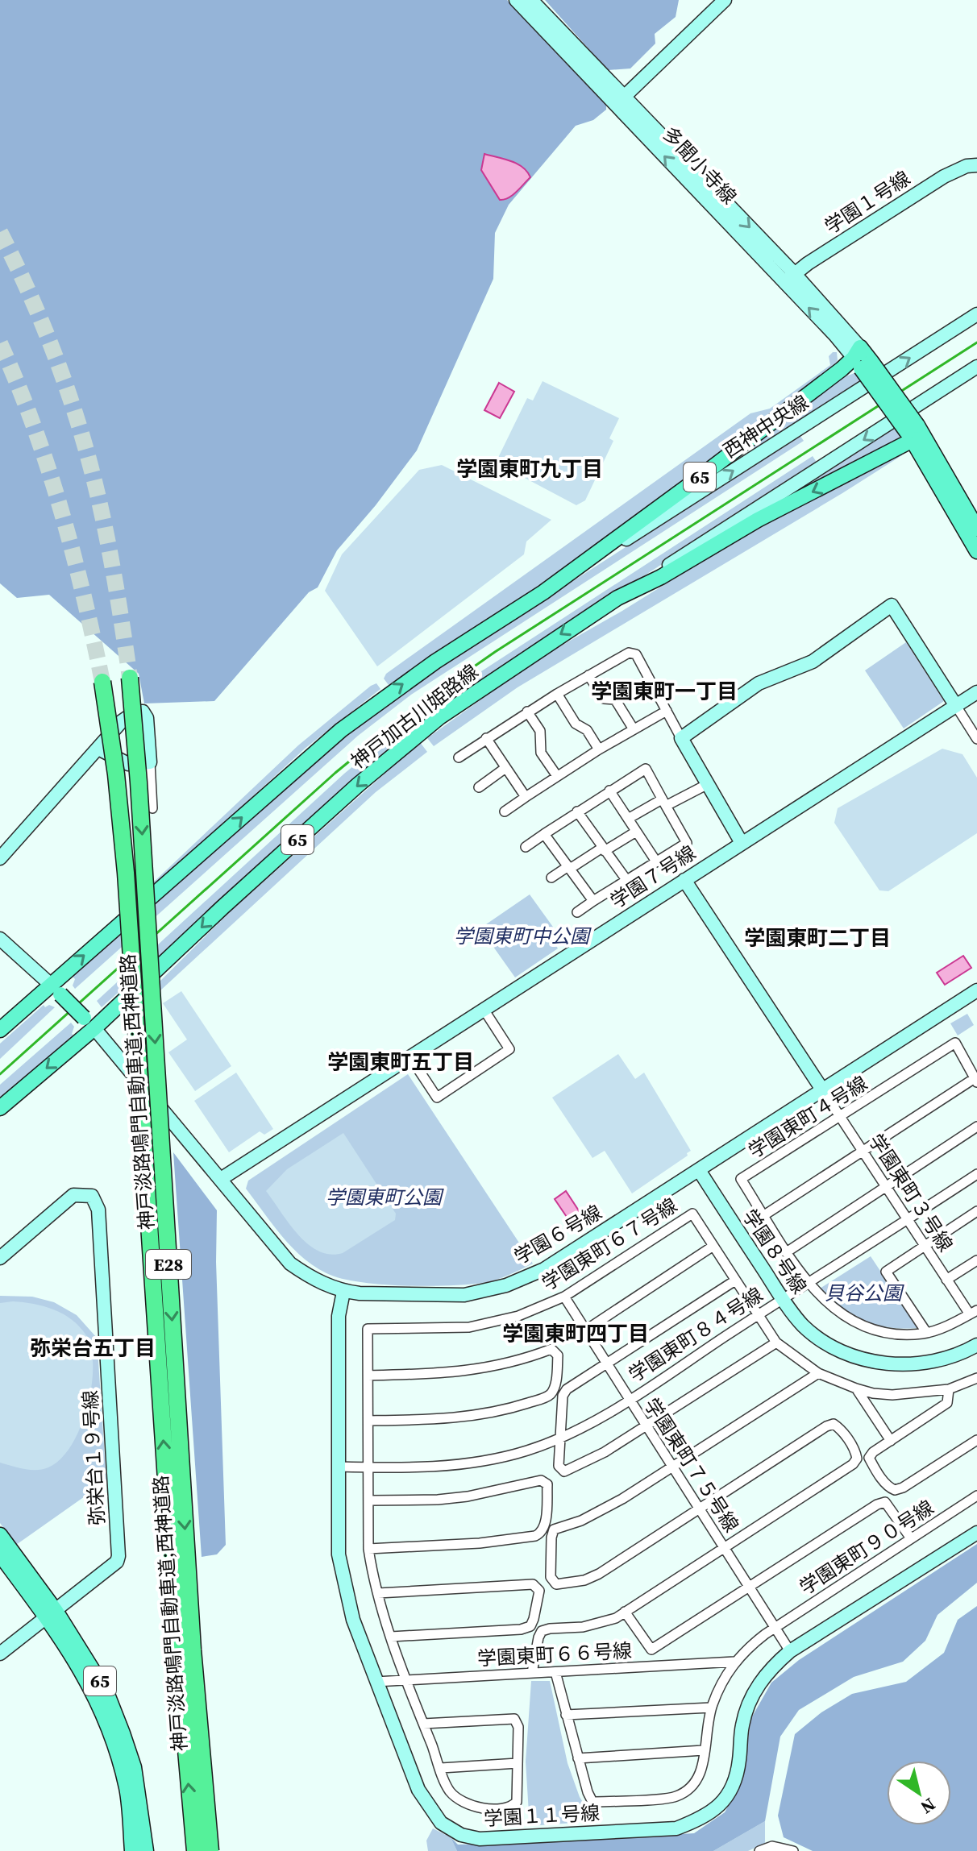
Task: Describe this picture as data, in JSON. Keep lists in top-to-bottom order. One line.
{"streets":{"highway":["神戸淡路鳴門自動車道;西神道路","E28"],"main road":["65","神戸加古川姫路線"],"street":["多聞小寺線","学園１号線","西神中央線","学園７号線","学園東町４号線","学園東町３号線","学園６号線","学園東町６７号線","学園８号線","学園東町８４号線","弥栄台１９号線","学園東町７５号線","学園東町９０号線","学園東町６６号線","学園１１号線"]},"crossings":[["多聞小寺線","学園１号線"],["多聞小寺線","神戸加古川姫路線"],["西神中央線","神戸加古川姫路線"],["65","弥栄台１９号線"],["神戸加古川姫路線","学園６号線"],["学園７号線","学園６号線"],["学園東町４号線","学園東町３号線"],["学園東町４号線","学園東町８４号線"],["学園東町３号線","学園６号線"],["学園東町３号線","学園東町８４号線"],["学園６号線","学園８号線"],["学園６号線","学園１１号線"],["学園東町６７号線","学園東町８４号線"],["学園東町６７号線","学園東町７５号線"],["学園東町６７号線","学園東町６６号線"],["学園８号線","学園東町８４号線"],["学園東町８４号線","学園東町７５号線"],["学園東町８４号線","学園１１号線"],["学園東町７５号線","学園東町９０号線"],["学園東町７５号線","学園１１号線"],["学園東町９０号線","学園東町６６号線"],["学園東町６６号線","学園１１号線"]],"districts":["学園東町九丁目","学園東町一丁目","学園東町二丁目","学園東町五丁目","学園東町四丁目","弥栄台五丁目"],"parks":["学園東町中公園","学園東町公園","貝谷公園"],"north":"bottom right"}
